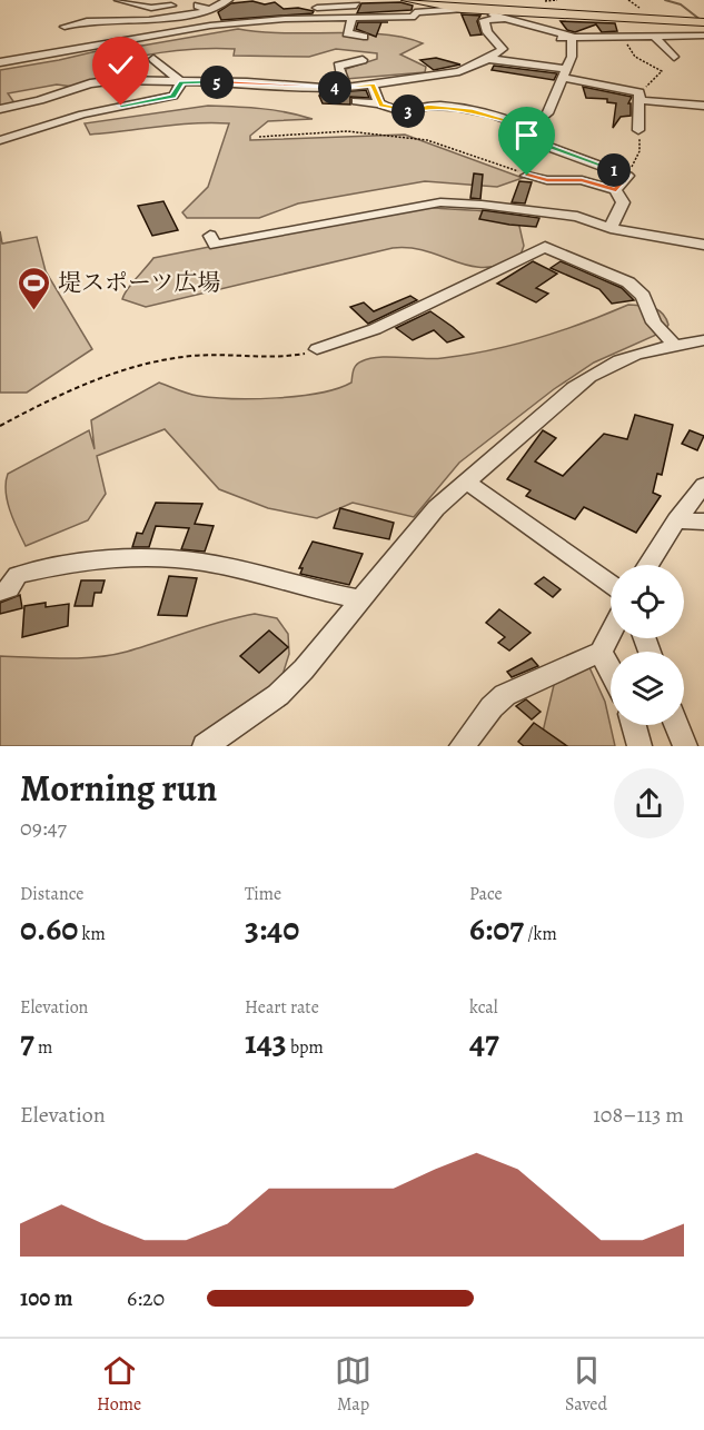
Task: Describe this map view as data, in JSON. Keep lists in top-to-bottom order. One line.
{"places":{"sports":["堤スポーツ広場"]},"page":{"pins":["5","4","3","1"],"heading":["Morning run","09:47"],"stats":[["Distance","0.60 km"],["Time","3:40"],["Pace","6:07 /km"],["Elevation","7 m"],["Heart rate","143 bpm"],["kcal","47"]],"chart":["Elevation","108–113 m"],"list":[{"name":"100 m","note":"6:20"}],"tabs":["Home","Map","Saved"]}}
